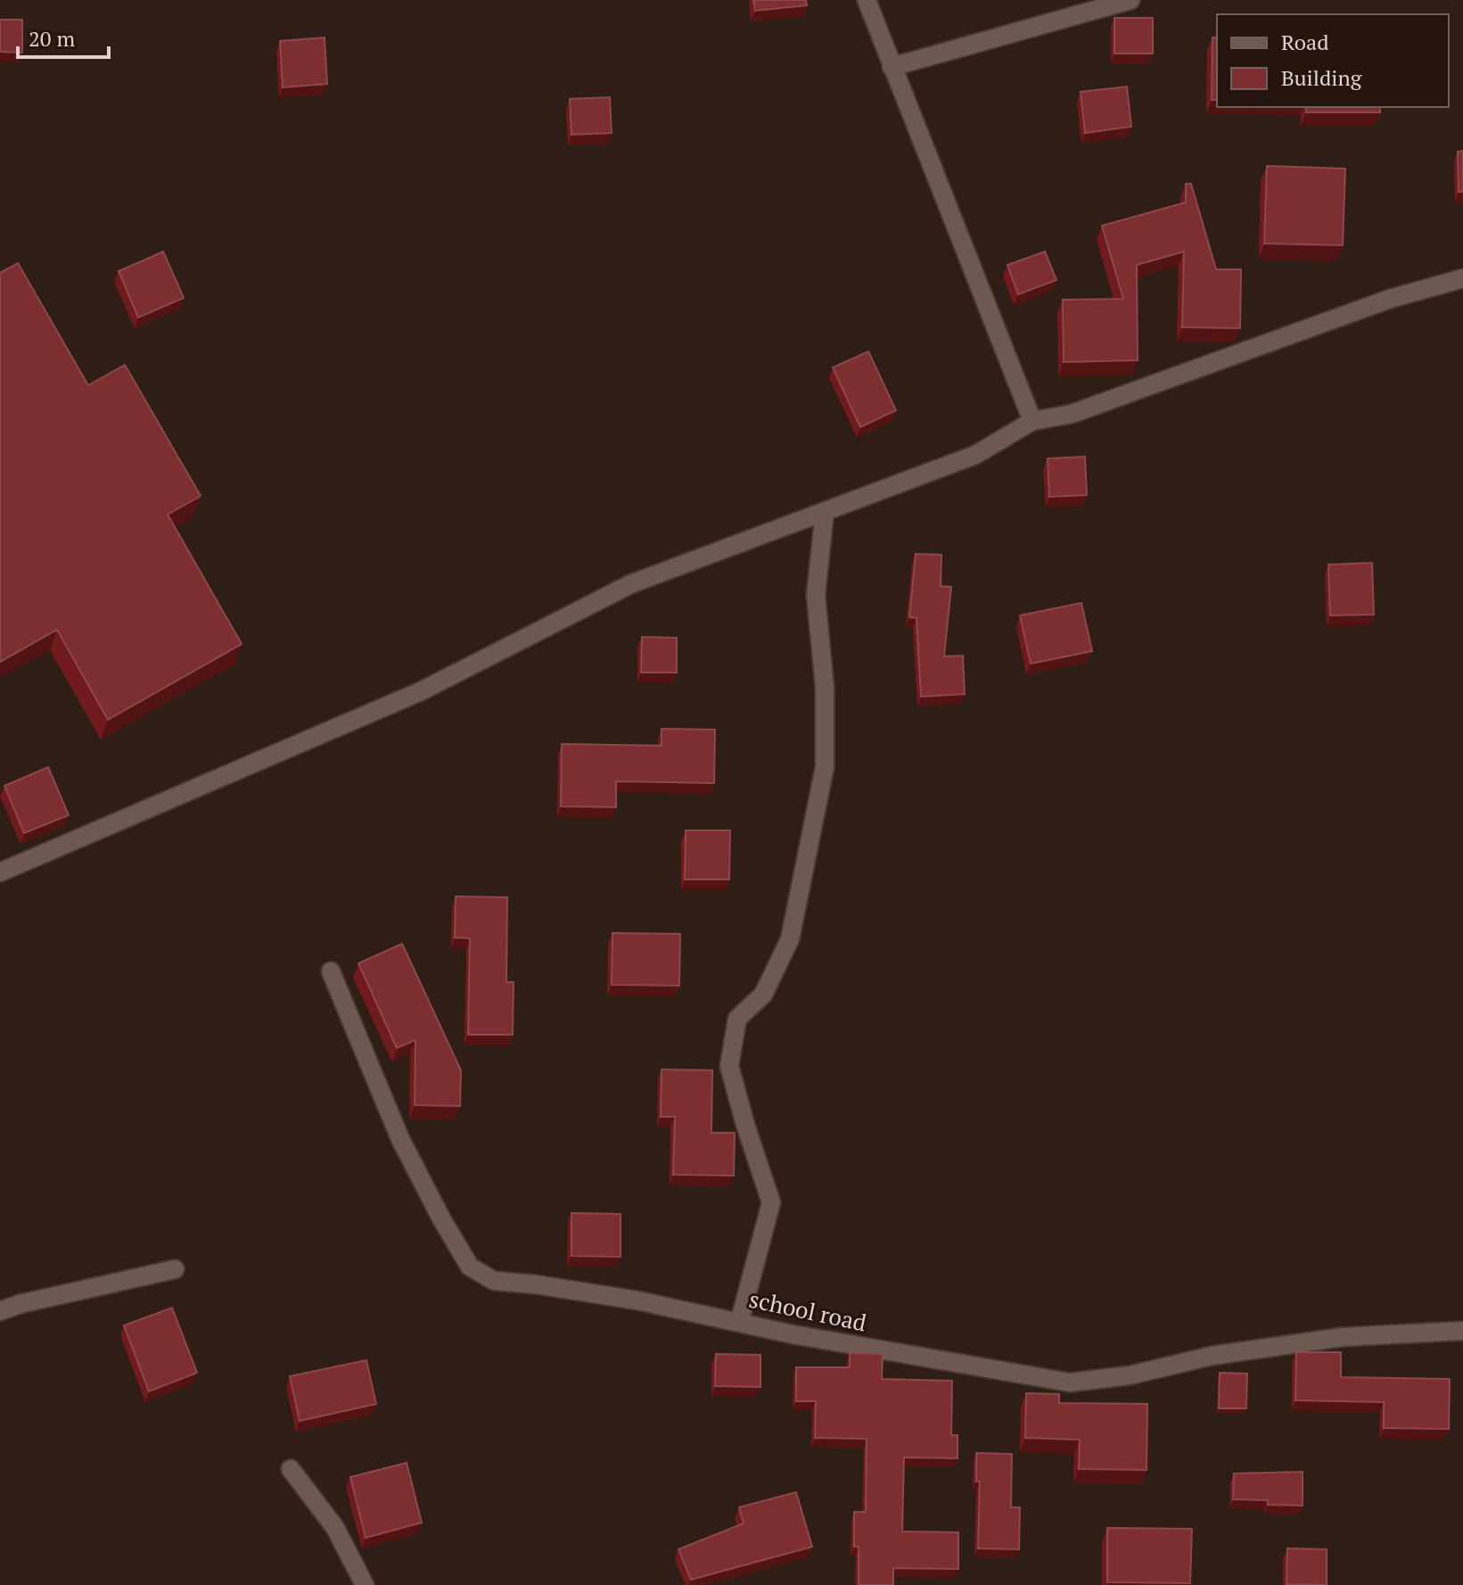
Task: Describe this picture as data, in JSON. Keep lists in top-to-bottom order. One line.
{"streets":{"street":["school road"]},"legend":["Road","Building"],"scale_bar":"20 m"}
